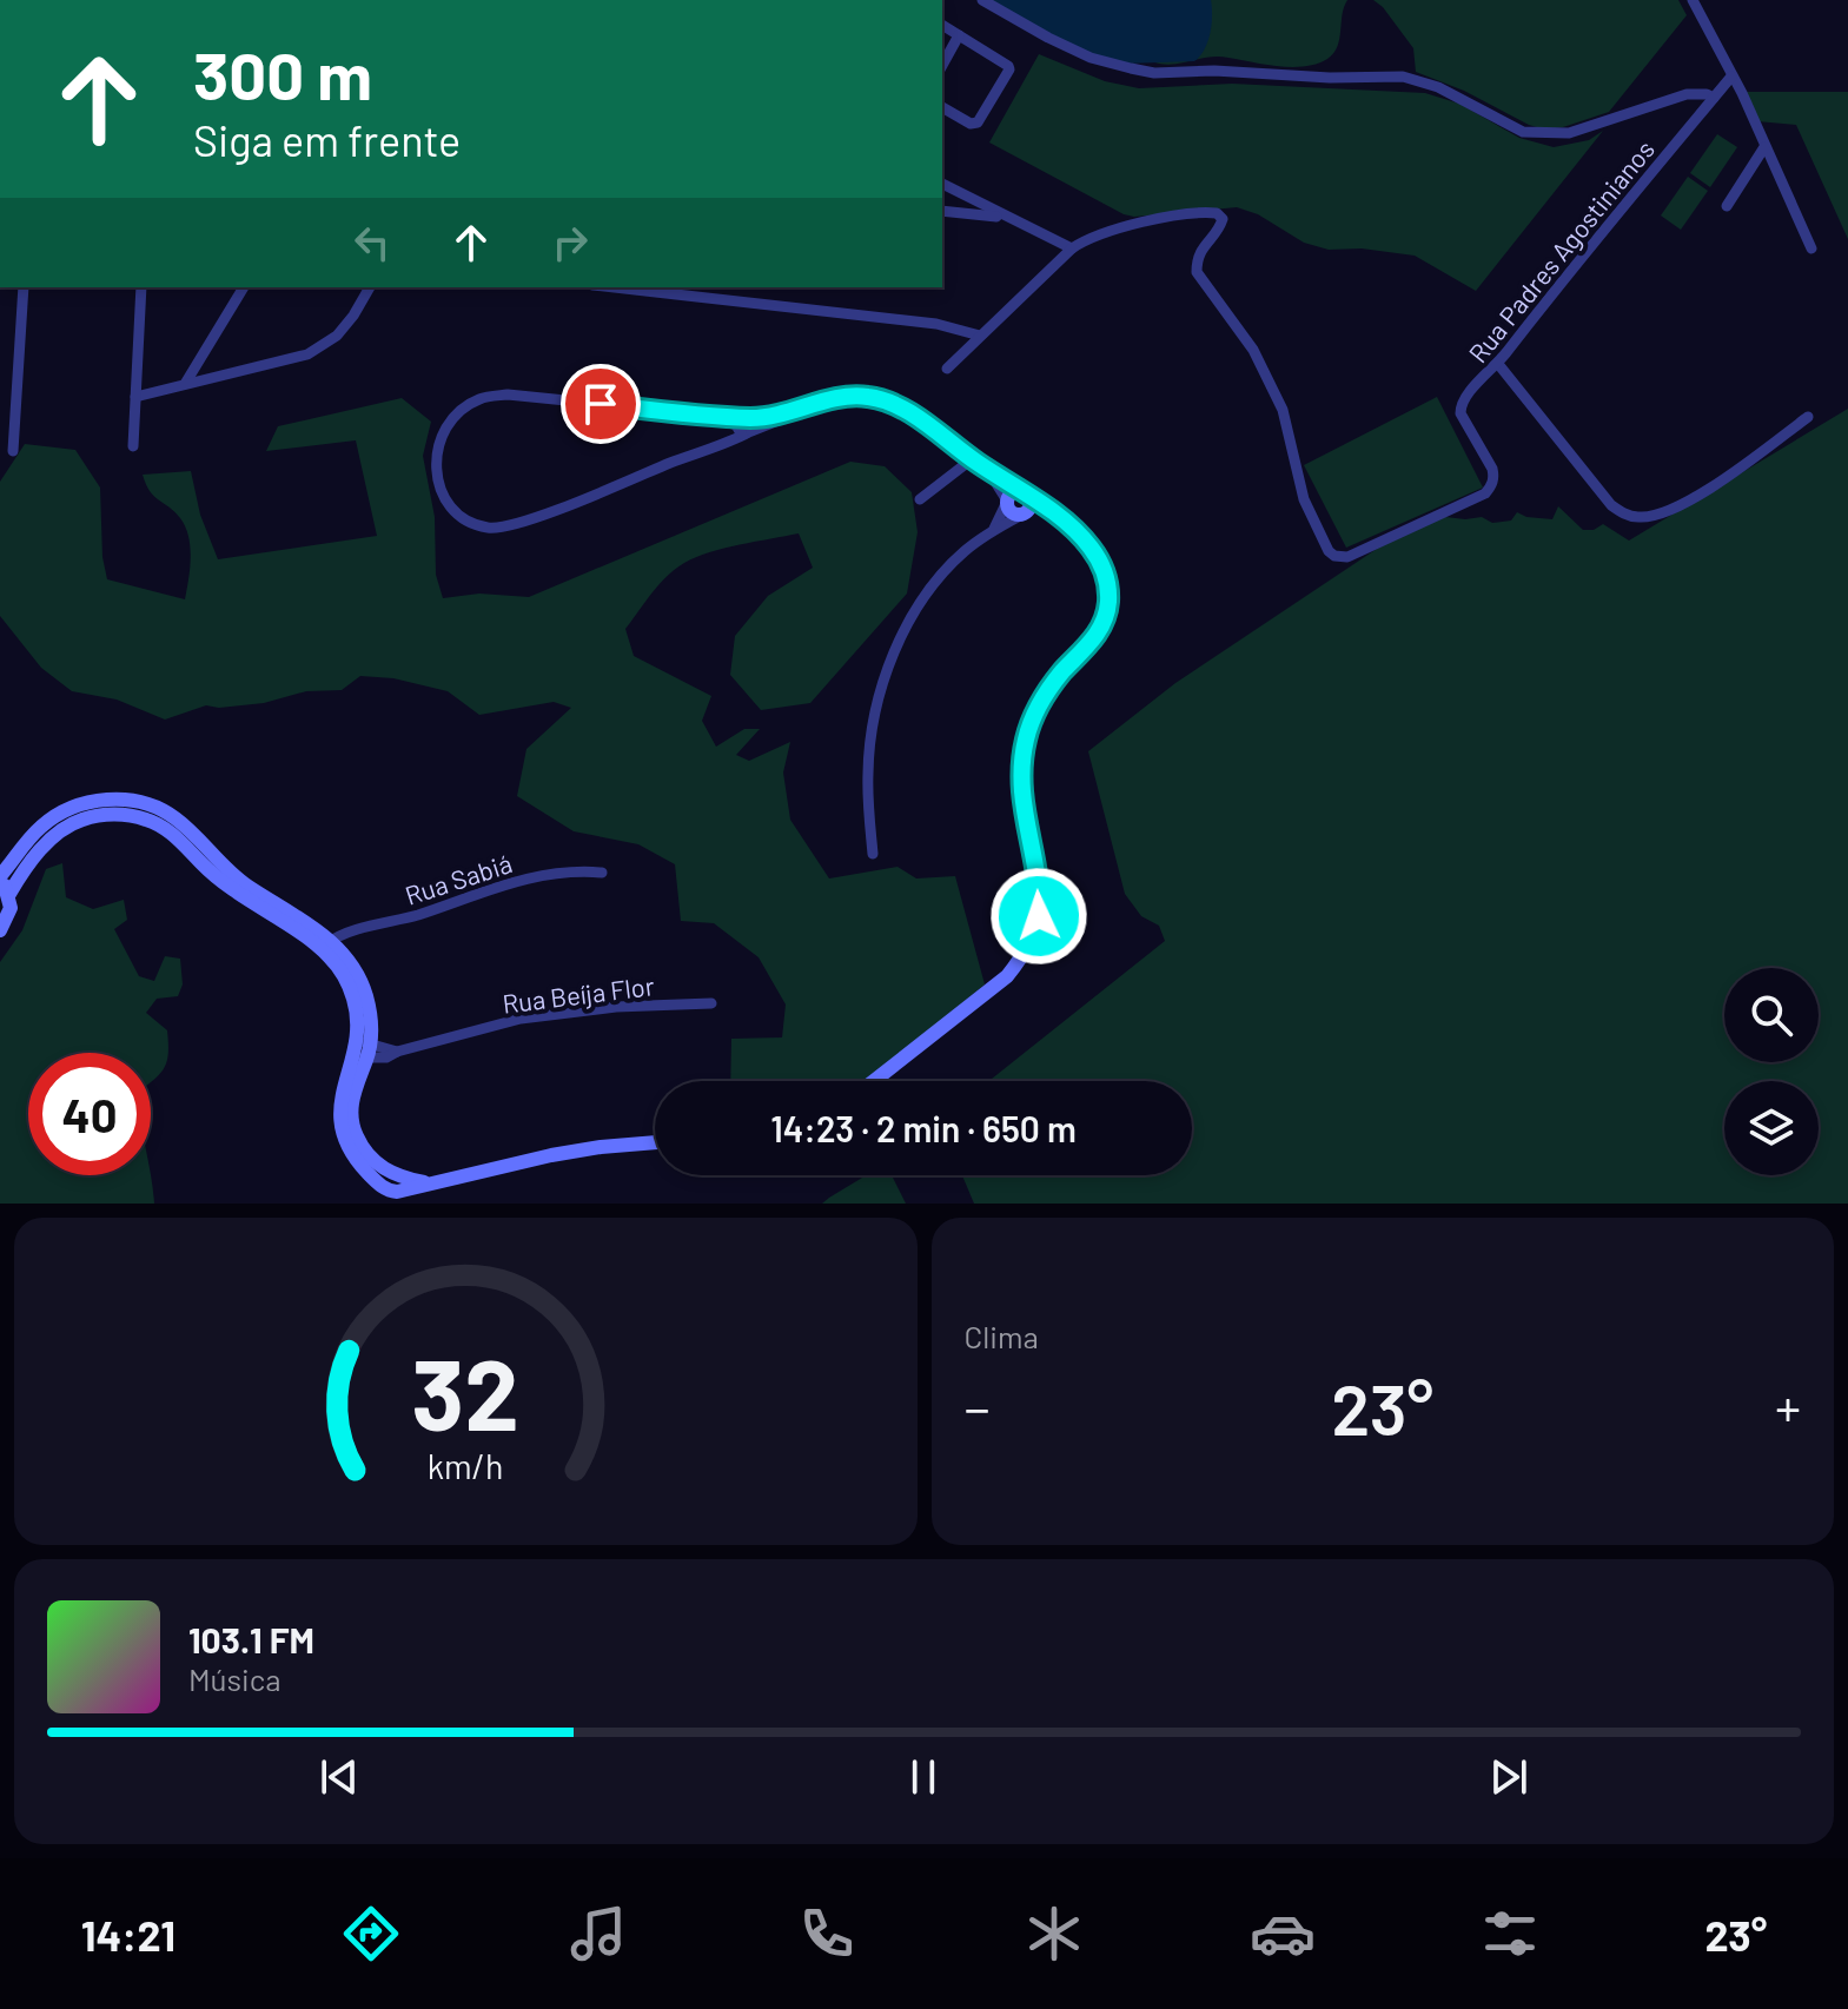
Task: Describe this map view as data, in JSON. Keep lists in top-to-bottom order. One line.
{"streets":{"street":["Rua Padres Agostinianos","Rua Sabiá","Rua Beíja Flor"]},"page":{"turn":["300 m","Siga em frente"],"limit":"40","trip":"14:23 · 2 min · 650 m","tile":"Clima","heat":["−","23°","+"],"song":["103.1 FM","Música"],"tabs":["14:21","23°"],"gauge":["32","km/h"]}}
